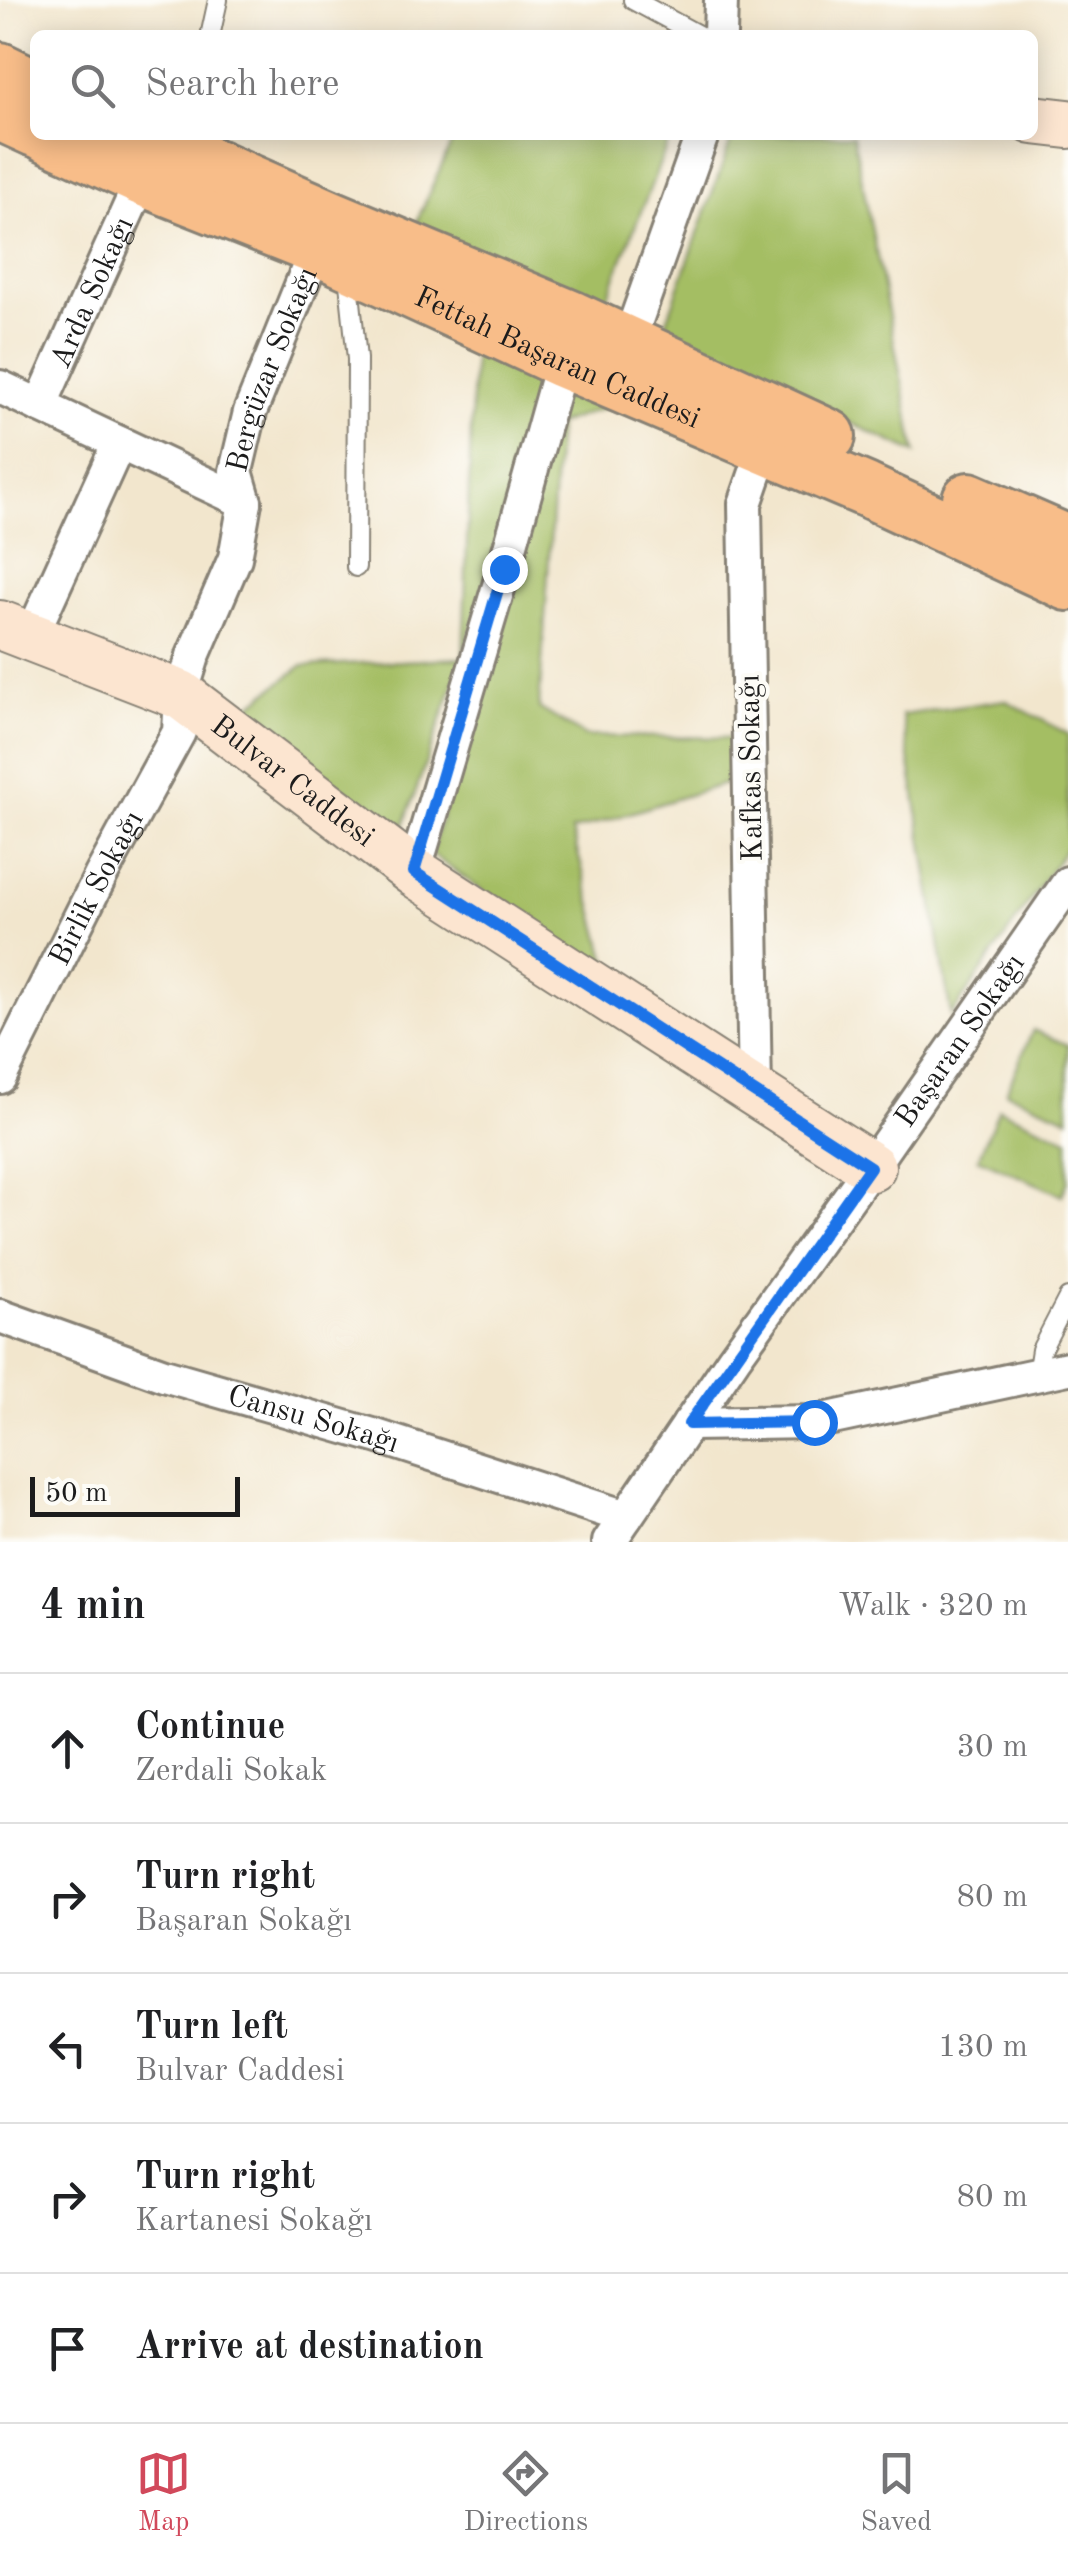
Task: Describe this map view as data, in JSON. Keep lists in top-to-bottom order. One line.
{"streets":{"main road":["Fettah Başaran Caddesi"],"street":["Arda Sokağı","Bergüzar Sokağı","Kafkas Sokağı","Bulvar Caddesi","Birlik Sokağı","Başaran Sokağı","Cansu Sokağı"]},"crossings":[["Arda Sokağı","Fettah Başaran Caddesi"],["Fettah Başaran Caddesi","Bergüzar Sokağı"],["Fettah Başaran Caddesi","Kafkas Sokağı"],["Bergüzar Sokağı","Bulvar Caddesi"],["Bergüzar Sokağı","Birlik Sokağı"],["Kafkas Sokağı","Bulvar Caddesi"],["Bulvar Caddesi","Birlik Sokağı"],["Bulvar Caddesi","Başaran Sokağı"],["Başaran Sokağı","Cansu Sokağı"]],"scale_bar":"50 m","page":{"search":"Search here","scale":"50 m","heading":["4 min","Walk · 320 m"],"list":[["Continue","Zerdali Sokak","30 m"],["Turn right","Başaran Sokağı","80 m"],["Turn left","Bulvar Caddesi","130 m"],["Turn right","Kartanesi Sokağı","80 m"],"Arrive at destination"],"nav":["Map","Directions","Saved"]}}
